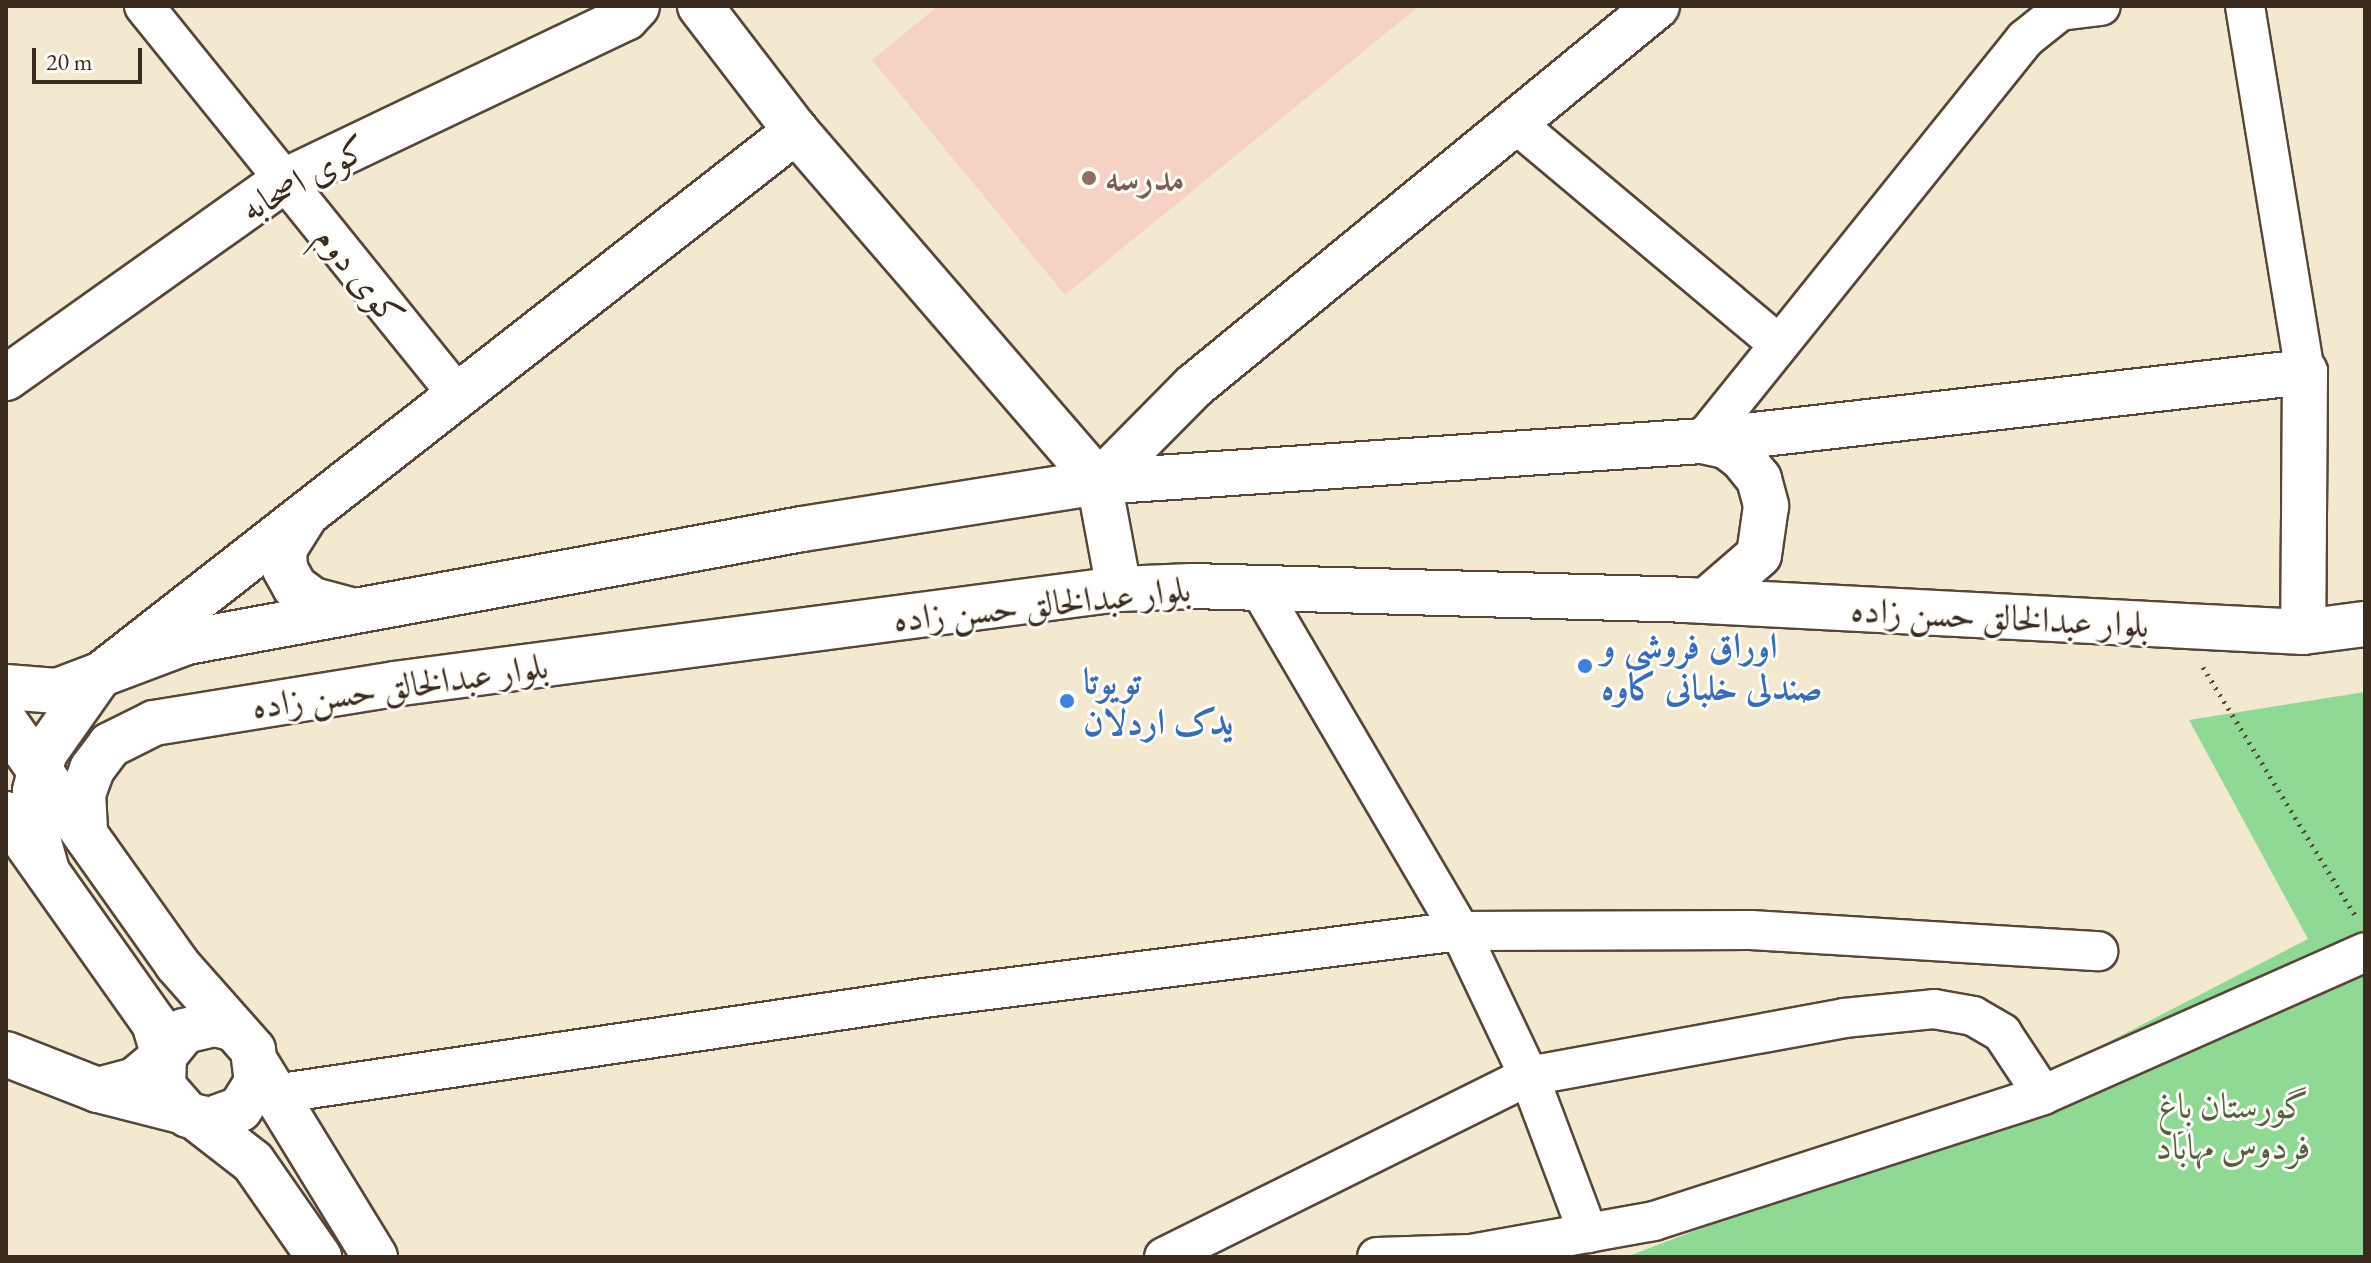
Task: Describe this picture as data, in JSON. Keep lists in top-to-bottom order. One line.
{"streets":{"street":["کوی اصحابه","کوی دوم","بلوار عبدالخالق حسن زاده"]},"crossings":[["کوی اصحابه","کوی دوم"]],"parks":["گورستان باغ فردوس مهاباد"],"places":["مدرسه","اوراق فروشی و صندلی خلبانی کاوه","تویوتا یدک اردلان"],"scale_bar":"20 m"}
